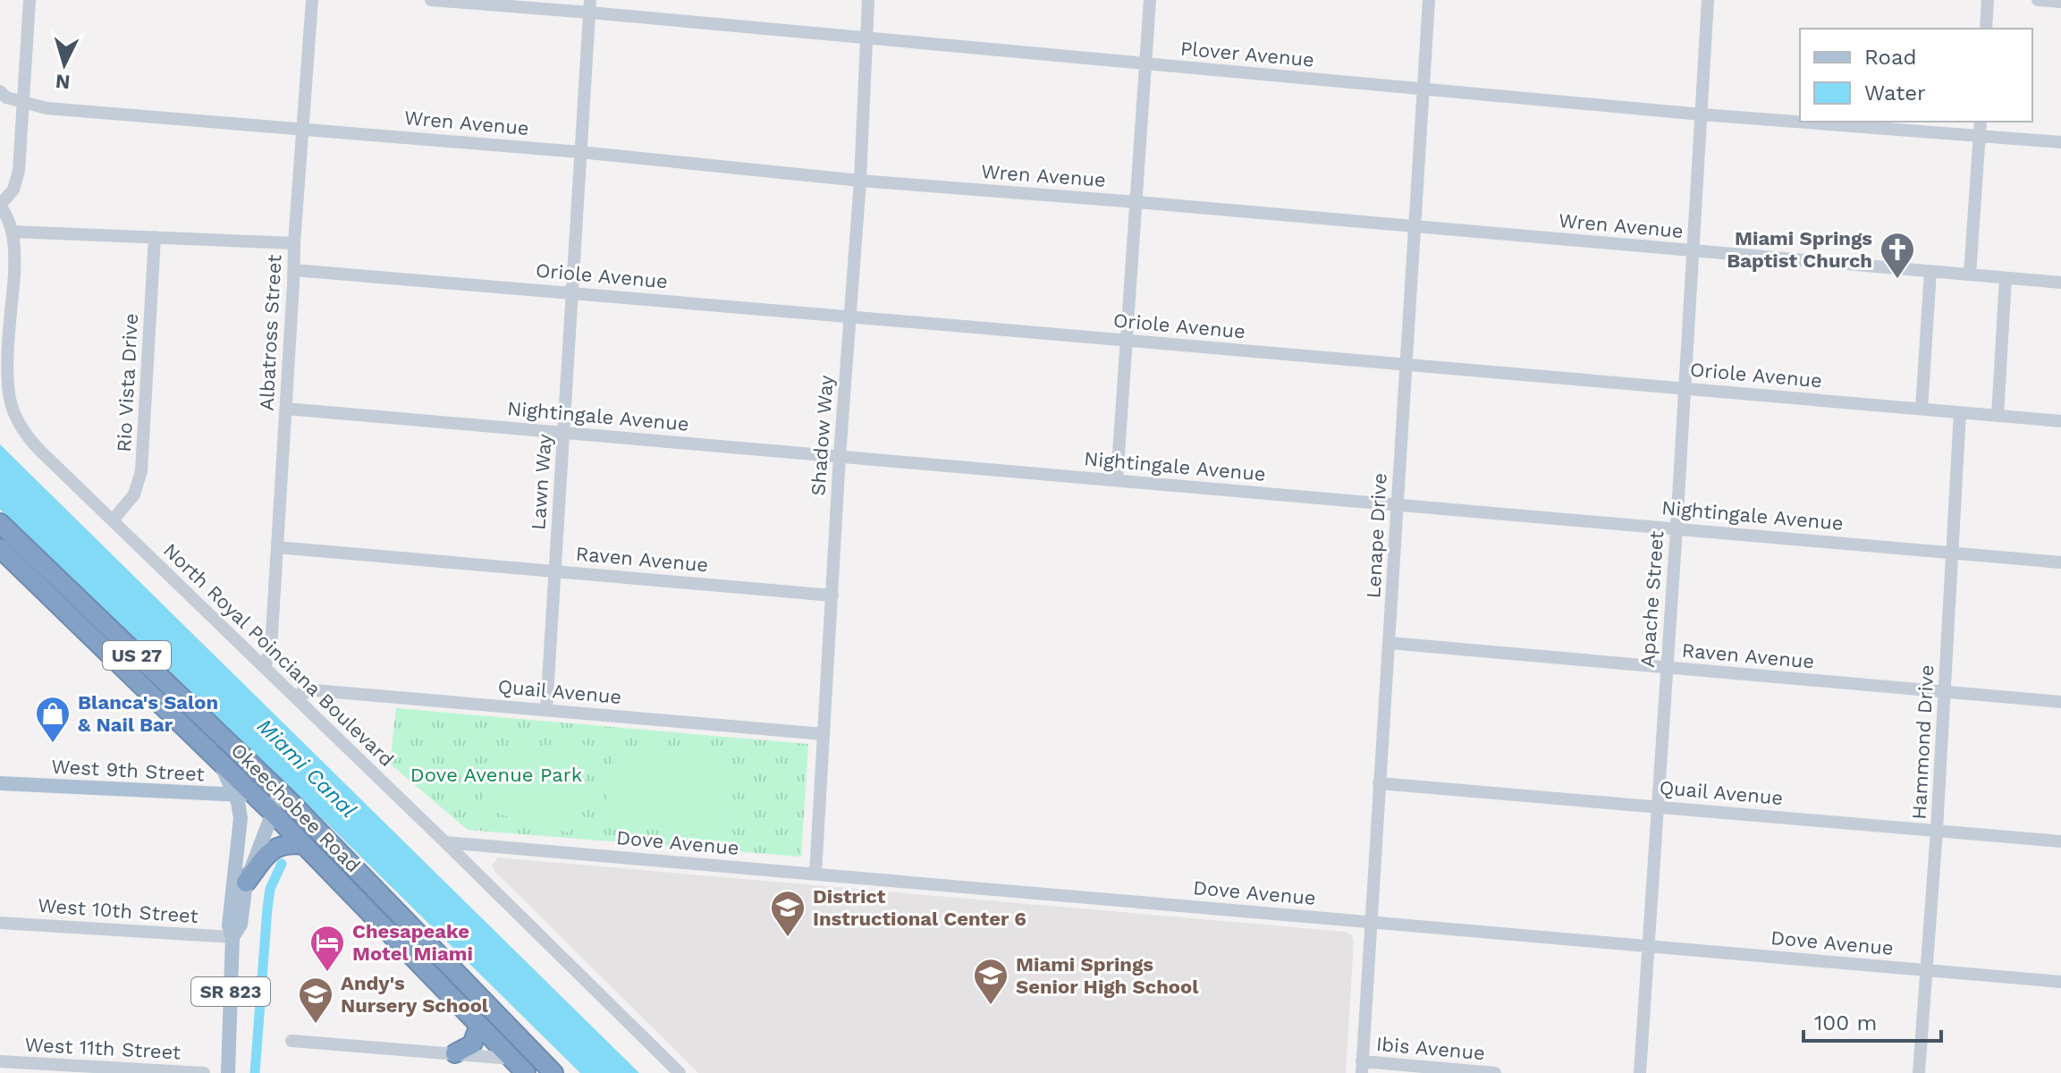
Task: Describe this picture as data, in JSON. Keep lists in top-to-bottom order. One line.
{"streets":{"highway":["US 27","Okeechobee Road"],"main road":["West 9th Street","SR 823"],"street":["Plover Avenue","Wren Avenue","Oriole Avenue","Albatross Street","Rio Vista Drive","Nightingale Avenue","Shadow Way","Lawn Way","Lenape Drive","Raven Avenue","Apache Street","North Royal Poinciana Boulevard","Quail Avenue","Hammond Drive","Dove Avenue","West 10th Street","West 11th Street","Ibis Avenue"]},"crossings":[["Plover Avenue","Shadow Way"],["Plover Avenue","Lawn Way"],["Plover Avenue","Lenape Drive"],["Plover Avenue","Apache Street"],["Wren Avenue","Albatross Street"],["Wren Avenue","Shadow Way"],["Wren Avenue","Lawn Way"],["Wren Avenue","Lenape Drive"],["Wren Avenue","Apache Street"],["Oriole Avenue","Albatross Street"],["Oriole Avenue","Shadow Way"],["Oriole Avenue","Lawn Way"],["Oriole Avenue","Lenape Drive"],["Oriole Avenue","Apache Street"],["Oriole Avenue","Hammond Drive"],["Albatross Street","Nightingale Avenue"],["Albatross Street","Raven Avenue"],["Albatross Street","North Royal Poinciana Boulevard"],["Rio Vista Drive","North Royal Poinciana Boulevard"],["Nightingale Avenue","Shadow Way"],["Nightingale Avenue","Lawn Way"],["Nightingale Avenue","Lenape Drive"],["Nightingale Avenue","Apache Street"],["Nightingale Avenue","Hammond Drive"],["Shadow Way","Raven Avenue"],["Shadow Way","Quail Avenue"],["Shadow Way","Dove Avenue"],["Lawn Way","Raven Avenue"],["Lawn Way","Quail Avenue"],["Lenape Drive","Raven Avenue"],["Lenape Drive","Quail Avenue"],["Lenape Drive","Dove Avenue"],["Lenape Drive","Ibis Avenue"],["Raven Avenue","Apache Street"],["Raven Avenue","Hammond Drive"],["Apache Street","Quail Avenue"],["Apache Street","Dove Avenue"],["North Royal Poinciana Boulevard","Quail Avenue"],["North Royal Poinciana Boulevard","Dove Avenue"],["Quail Avenue","Hammond Drive"],["Hammond Drive","Dove Avenue"],["West 9th Street","Okeechobee Road"],["West 9th Street","SR 823"],["Okeechobee Road","SR 823"],["West 10th Street","SR 823"]],"water":["Miami Canal"],"parks":["Dove Avenue Park"],"places":{"church":["Miami Springs Baptist Church"],"shop":["Blanca's Salon & Nail Bar"],"school or university":["District Instructional Center 6","Miami Springs Senior High School","Andy's Nursery School"],"hotel":["Chesapeake Motel Miami"]},"legend":["Road","Water"],"scale_bar":"100 m","north":"bottom"}
